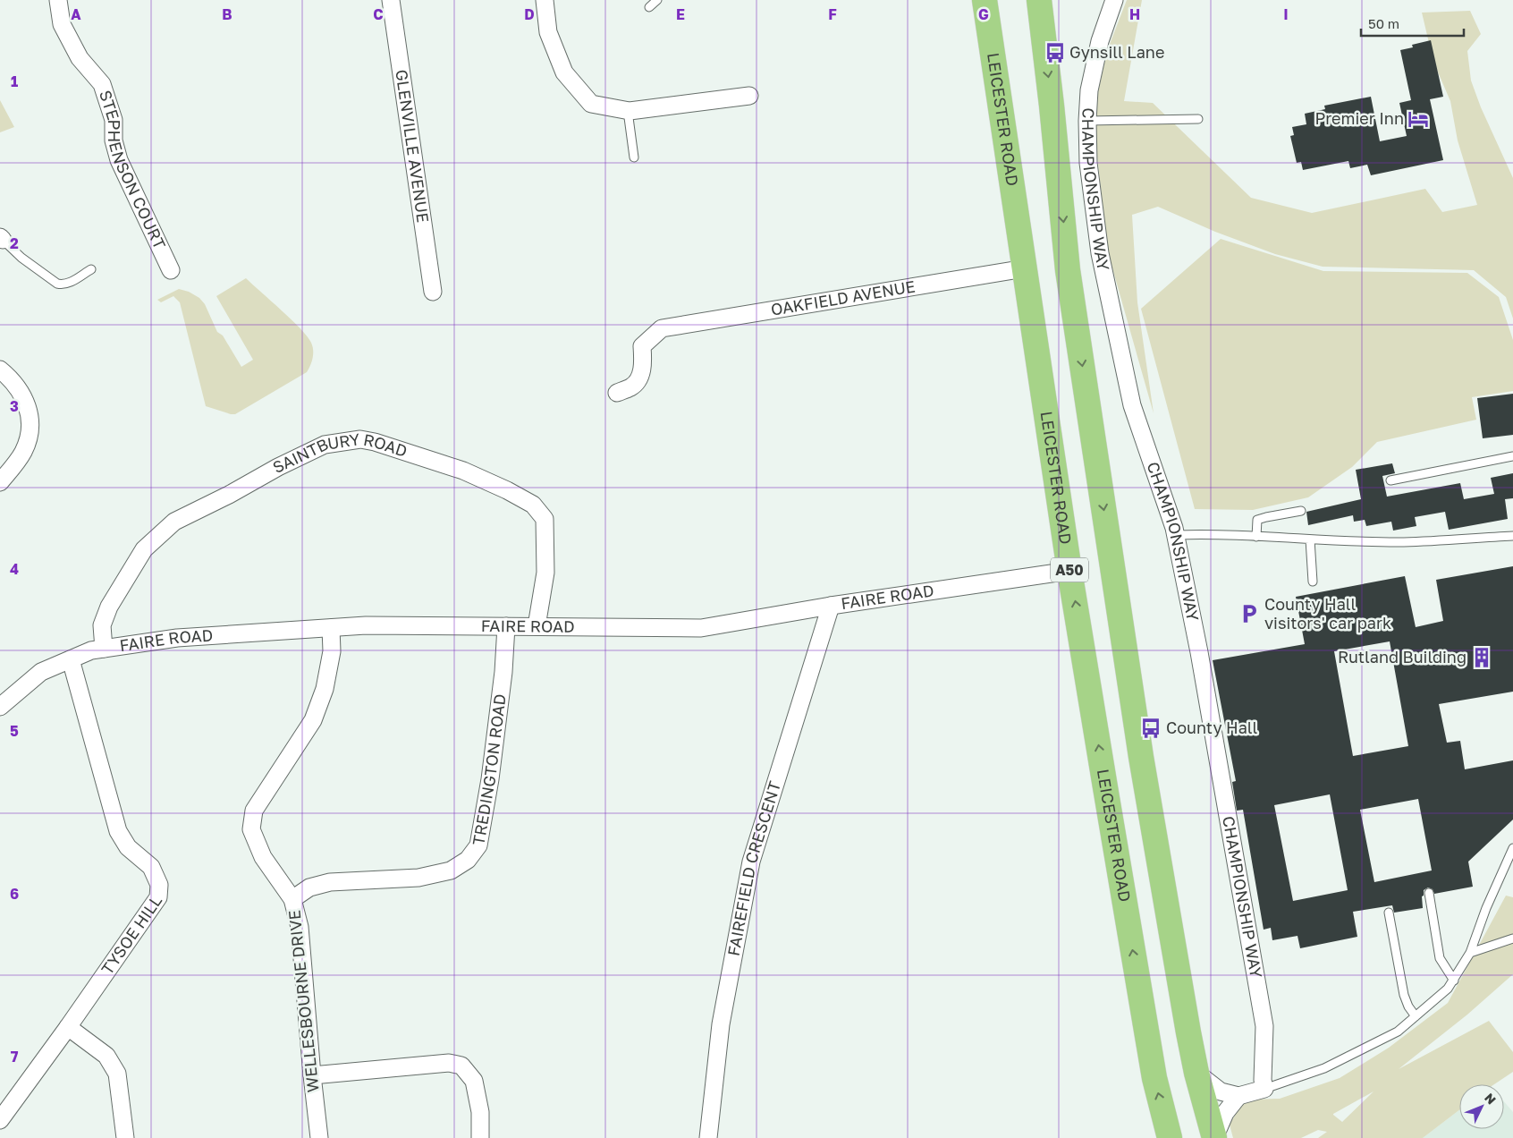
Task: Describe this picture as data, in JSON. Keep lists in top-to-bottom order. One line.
{"streets":{"highway":["LEICESTER ROAD","A50"],"street":["GLENVILLE AVENUE","STEPHENSON COURT","CHAMPIONSHIP WAY","OAKFIELD AVENUE","SAINTBURY ROAD","FAIRE ROAD","TREDINGTON ROAD","FAIREFIELD CRESCENT","TYSOE HILL","WELLESBOURNE DRIVE"]},"crossings":[["LEICESTER ROAD","OAKFIELD AVENUE"],["LEICESTER ROAD","FAIRE ROAD"],["SAINTBURY ROAD","FAIRE ROAD"],["FAIRE ROAD","TREDINGTON ROAD"],["FAIRE ROAD","FAIREFIELD CRESCENT"],["FAIRE ROAD","TYSOE HILL"],["FAIRE ROAD","WELLESBOURNE DRIVE"],["TREDINGTON ROAD","WELLESBOURNE DRIVE"]],"places":{"bus stop":["Gynsill Lane","County Hall"],"hotel":["Premier Inn"],"parking":["County Hall visitors' car park"],"building":["Rutland Building"]},"scale_bar":"50 m","north":"top right","grid":{"columns":["A","B","C","D","E","F","G","H","I"],"rows":["1","2","3","4","5","6","7"]}}
